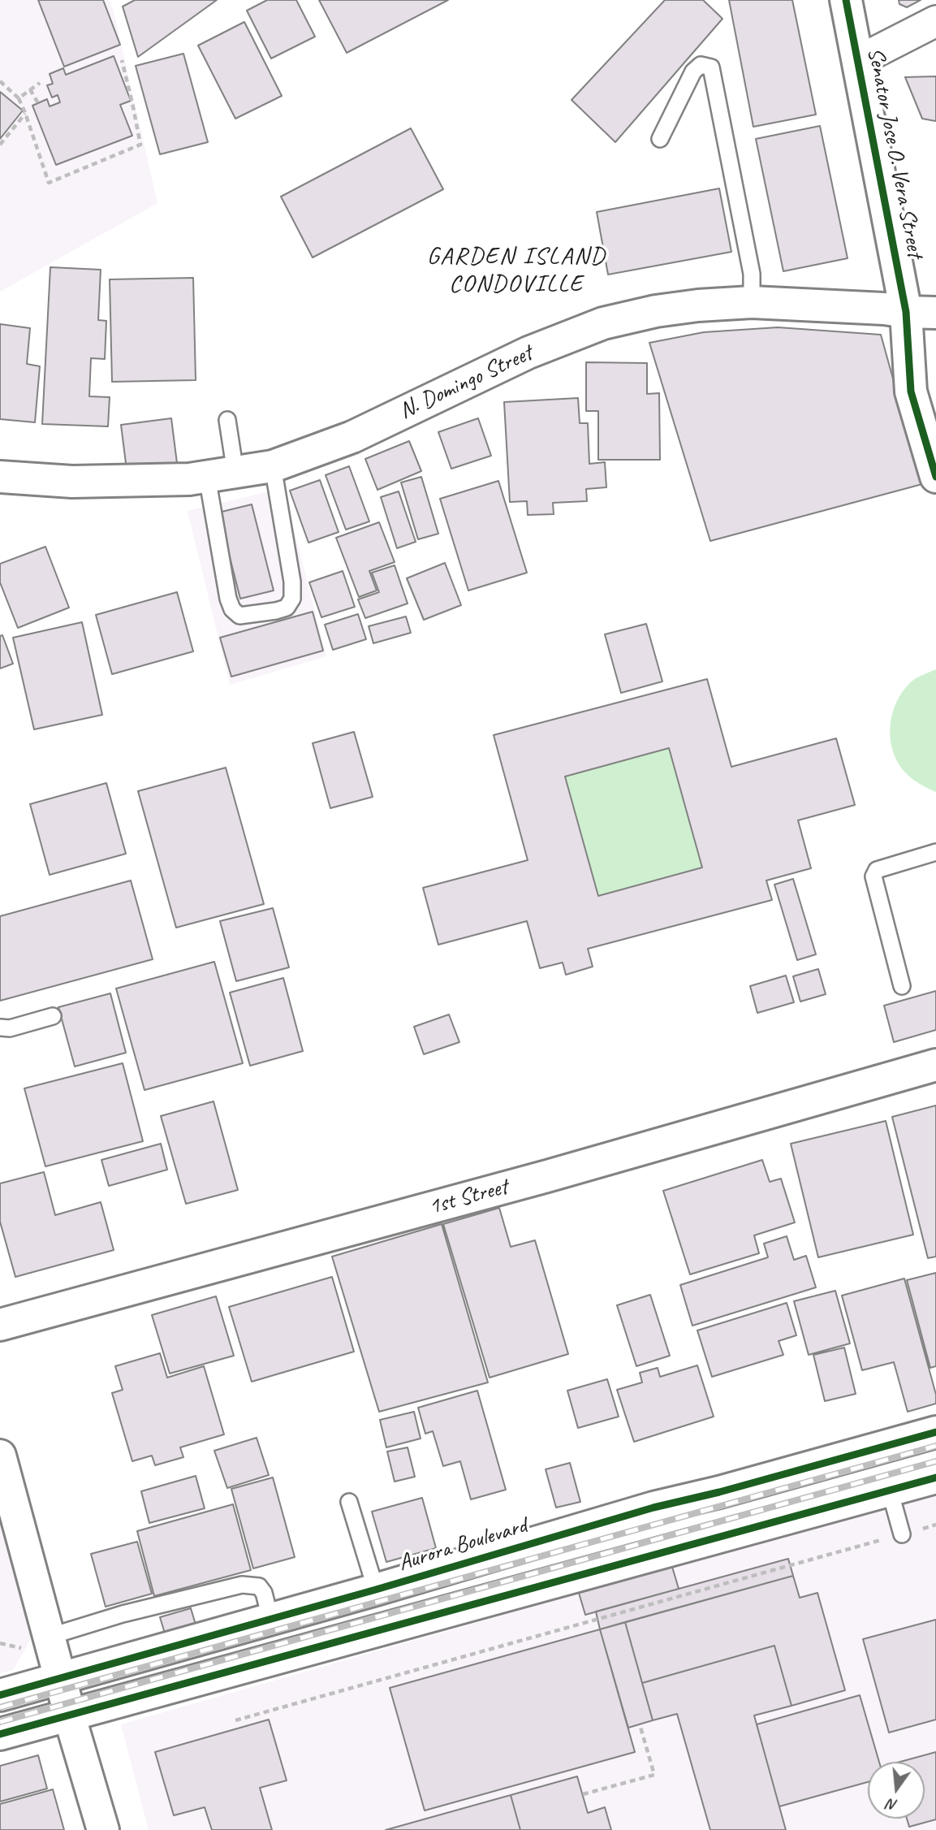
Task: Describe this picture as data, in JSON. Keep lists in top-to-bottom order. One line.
{"streets":{"main road":["Senator Jose O. Vera Street","N. Domingo Street","1st Street","Aurora Boulevard"]},"crossings":[["Senator Jose O. Vera Street","N. Domingo Street"]],"districts":["GARDEN ISLAND CONDOVILLE"],"north":"bottom"}
